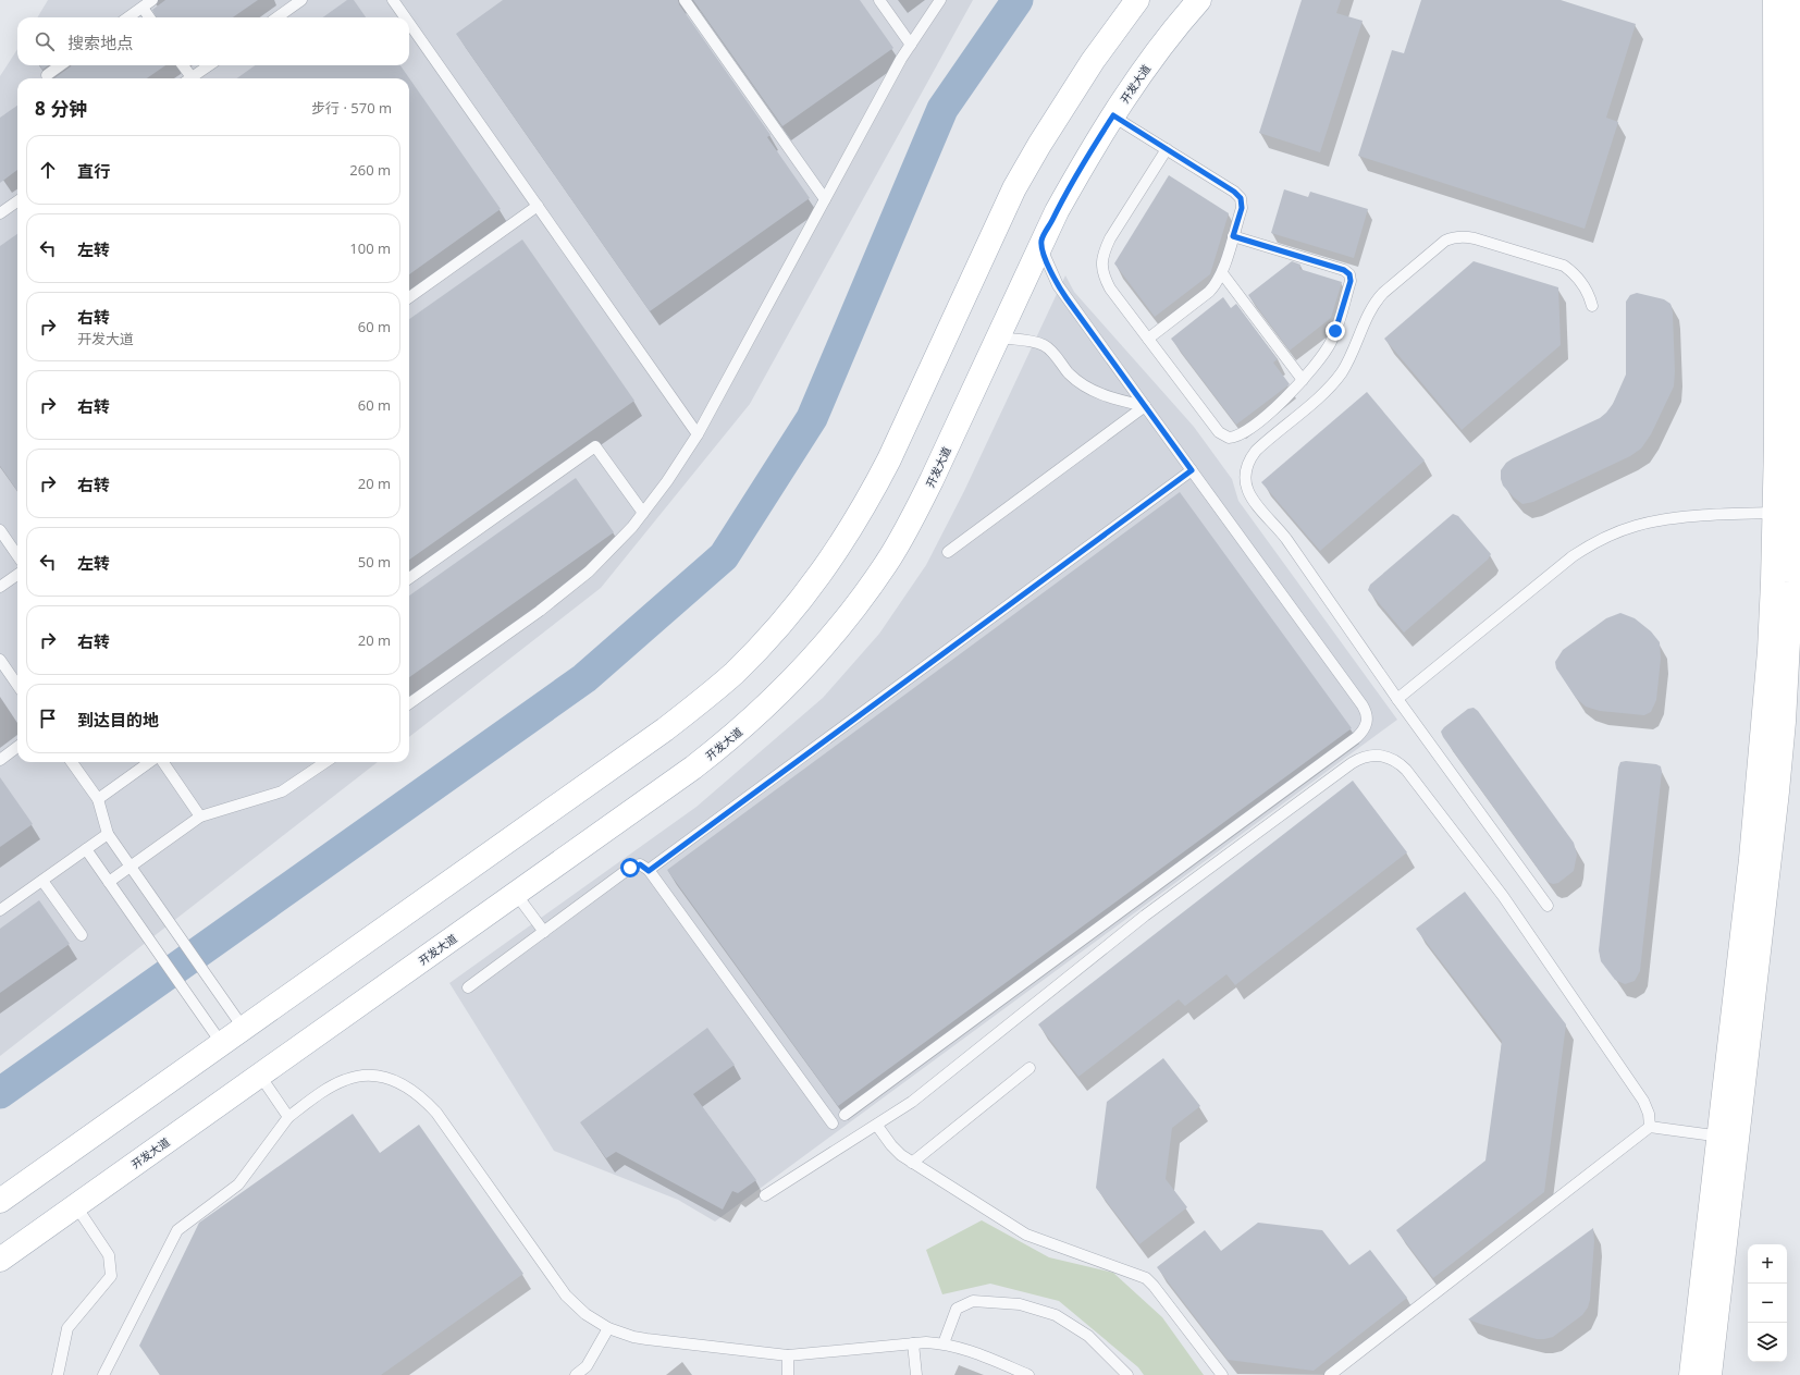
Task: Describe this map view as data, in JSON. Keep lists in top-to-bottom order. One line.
{"streets":{"main road":["开发大道"]},"page":{"search":"搜索地点","heading":["8 分钟","步行 · 570 m"],"list":[["直行","260 m"],["左转","100 m"],["右转","开发大道","60 m"],["右转","60 m"],["右转","20 m"],["左转","50 m"],["右转","20 m"],"到达目的地"],"map_buttons":["+","−"]}}
